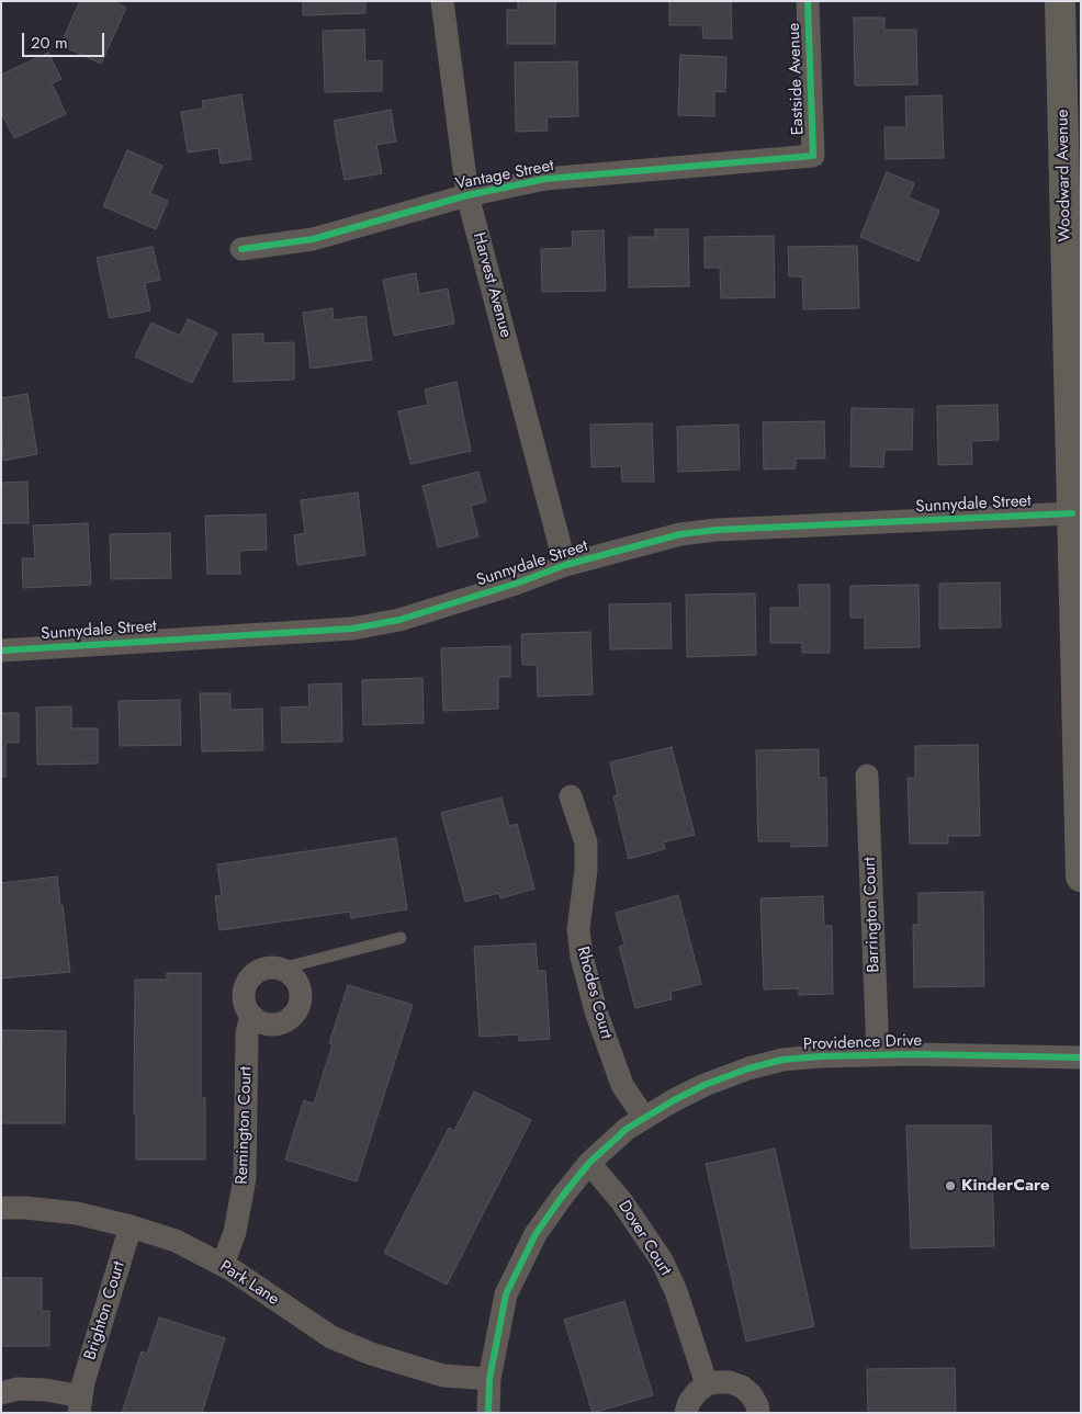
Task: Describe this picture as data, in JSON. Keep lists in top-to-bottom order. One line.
{"streets":{"main road":["Woodward Avenue"],"street":["Eastside Avenue","Vantage Street","Harvest Avenue","Sunnydale Street","Barrington Court","Rhodes Court","Providence Drive","Remington Court","Dover Court","Park Lane","Brighton Court"]},"crossings":[["Eastside Avenue","Vantage Street"],["Vantage Street","Harvest Avenue"],["Woodward Avenue","Sunnydale Street"],["Harvest Avenue","Sunnydale Street"],["Barrington Court","Providence Drive"],["Rhodes Court","Providence Drive"],["Providence Drive","Dover Court"],["Providence Drive","Park Lane"],["Remington Court","Park Lane"],["Park Lane","Brighton Court"]],"places":["KinderCare"],"scale_bar":"20 m"}
